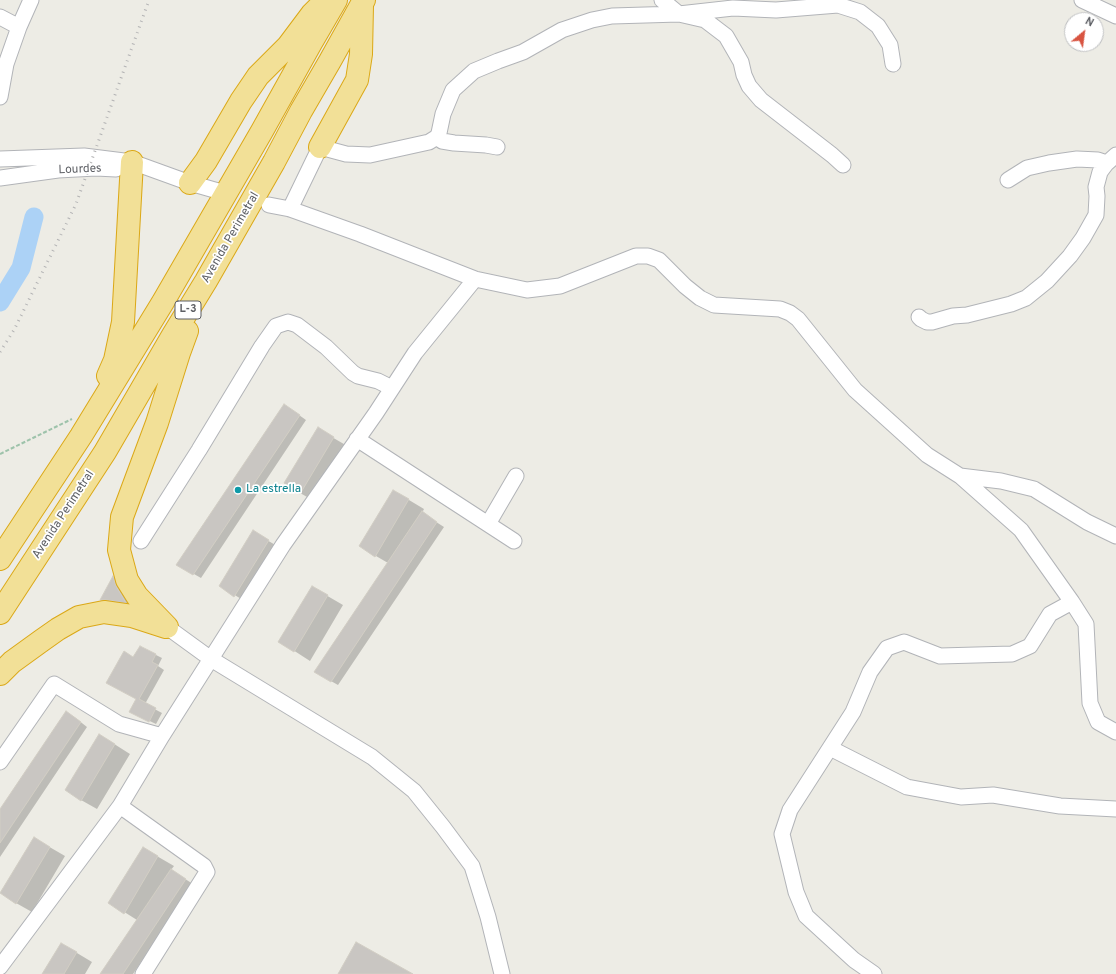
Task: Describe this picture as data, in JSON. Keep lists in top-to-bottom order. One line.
{"streets":{"highway":["Avenida Perimetral","L-3"],"street":["Lourdes"]},"places":["La estrella"],"north":"top right"}
